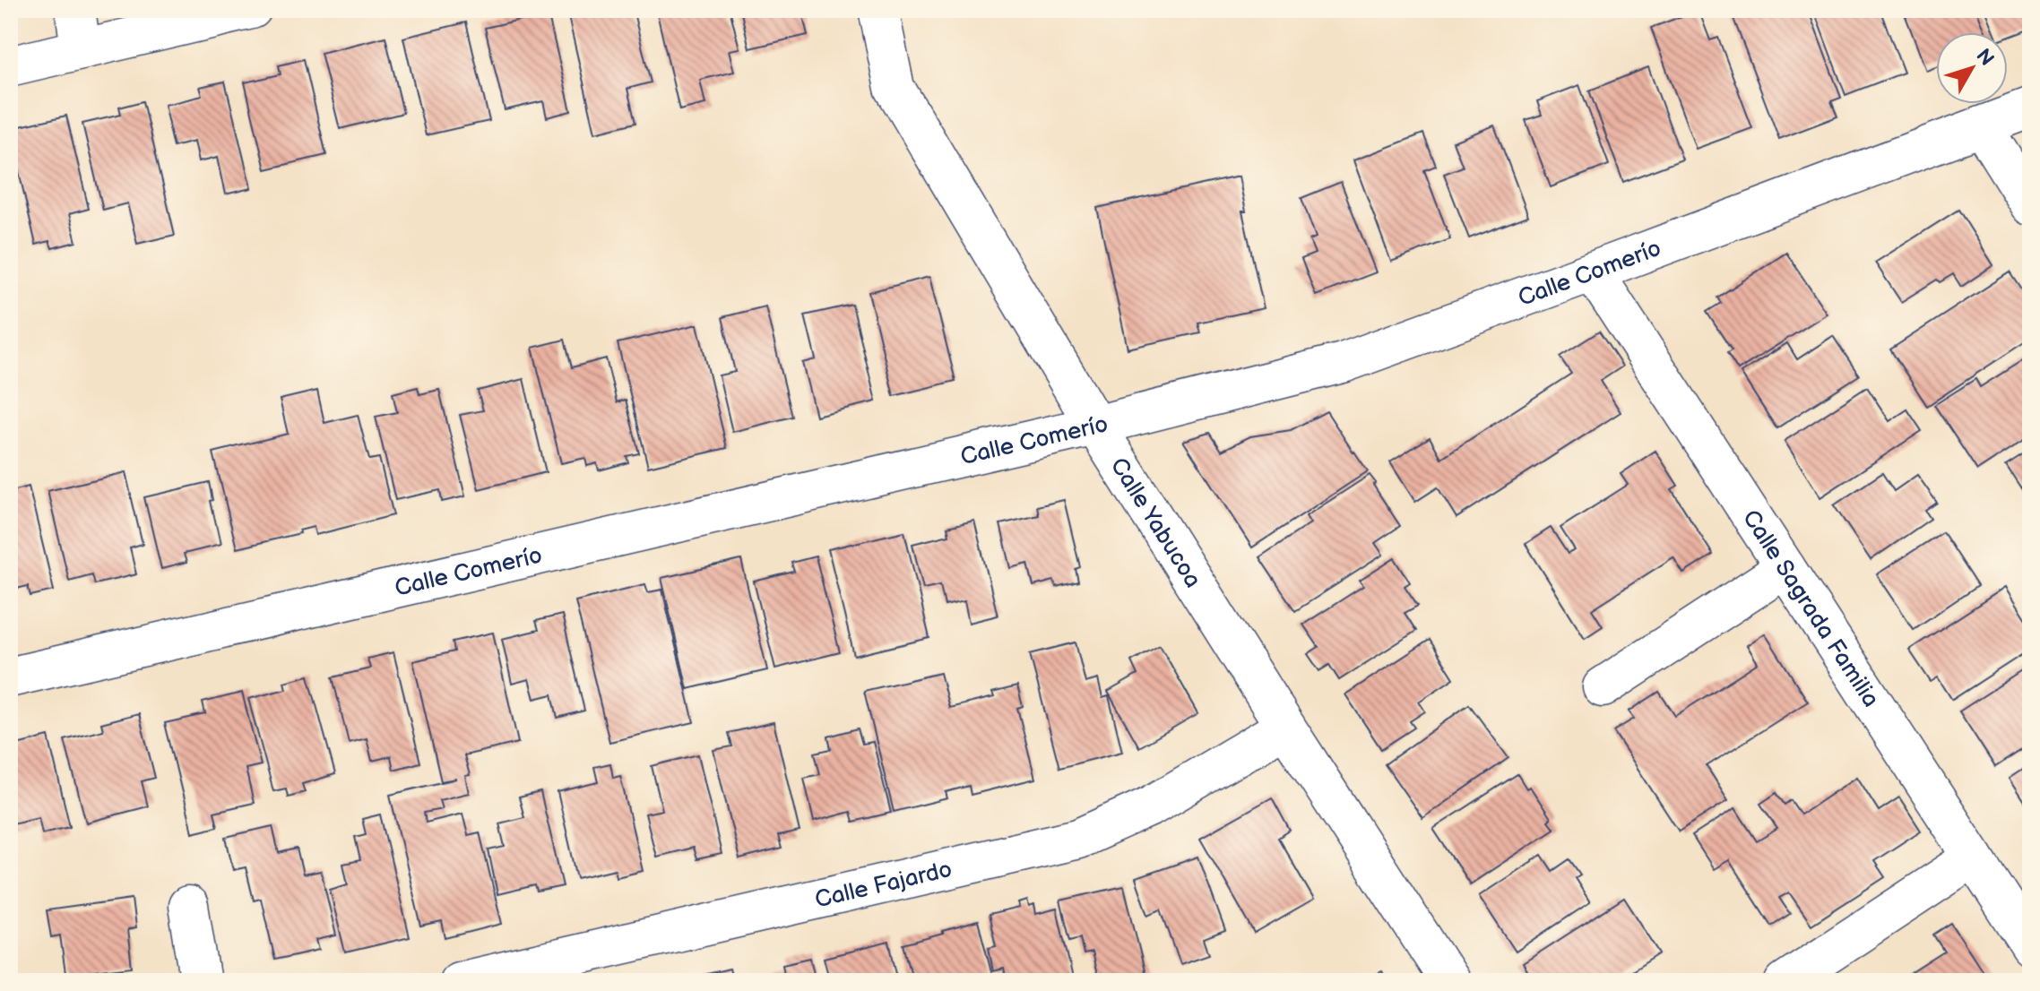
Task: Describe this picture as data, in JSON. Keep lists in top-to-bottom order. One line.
{"streets":{"street":["Calle Comerío","Calle Yabucoa","Calle Sagrada Familia","Calle Fajardo"]},"crossings":[["Calle Comerío","Calle Yabucoa"],["Calle Comerío","Calle Sagrada Familia"],["Calle Yabucoa","Calle Fajardo"]],"north":"top right"}
